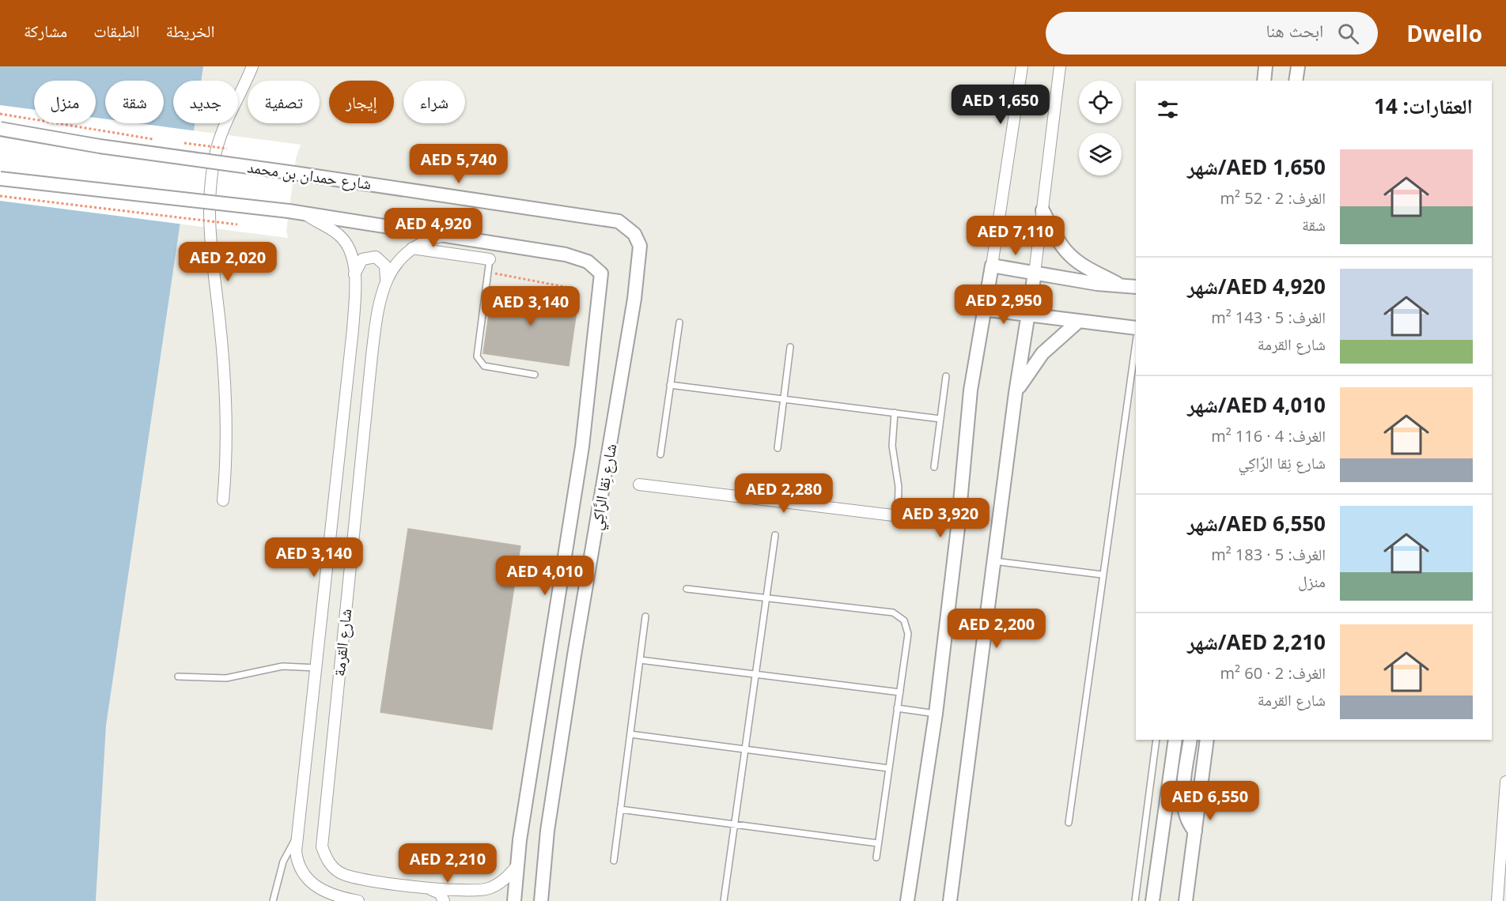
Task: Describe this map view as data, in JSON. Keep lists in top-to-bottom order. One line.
{"streets":{"street":["شارع حمدان بن محمد","شارع نِقا الرَّاكِي","شارع القرمة"]},"crossings":[["شارع حمدان بن محمد","شارع نِقا الرَّاكِي"],["شارع نِقا الرَّاكِي","شارع القرمة"]],"page":{"header":"Dwello","search":"ابحث هنا","nav":["الخريطة","الطبقات","مشاركة"],"chip":["شراء","إيجار","تصفية","جديد","شقة","منزل"],"heading":"العقارات: 14","price":["AED 1,650","AED 5,740","AED 4,920","AED 7,110","AED 2,020","AED 2,950","AED 3,140","AED 2,280","AED 3,920","AED 3,140","AED 4,010","AED 2,200","AED 6,550","AED 2,210"],"list":[{"name":"AED 1,650/شهر","note":"الغرف: 2 · 52 m² · شقة"},{"name":"AED 4,920/شهر","note":"الغرف: 5 · 143 m² · شارع القرمة"},{"name":"AED 4,010/شهر","note":"الغرف: 4 · 116 m² · شارع نِقا الرَّاكِي"},{"name":"AED 6,550/شهر","note":"الغرف: 5 · 183 m² · منزل"},{"name":"AED 2,210/شهر","note":"الغرف: 2 · 60 m² · شارع القرمة"}]}}
